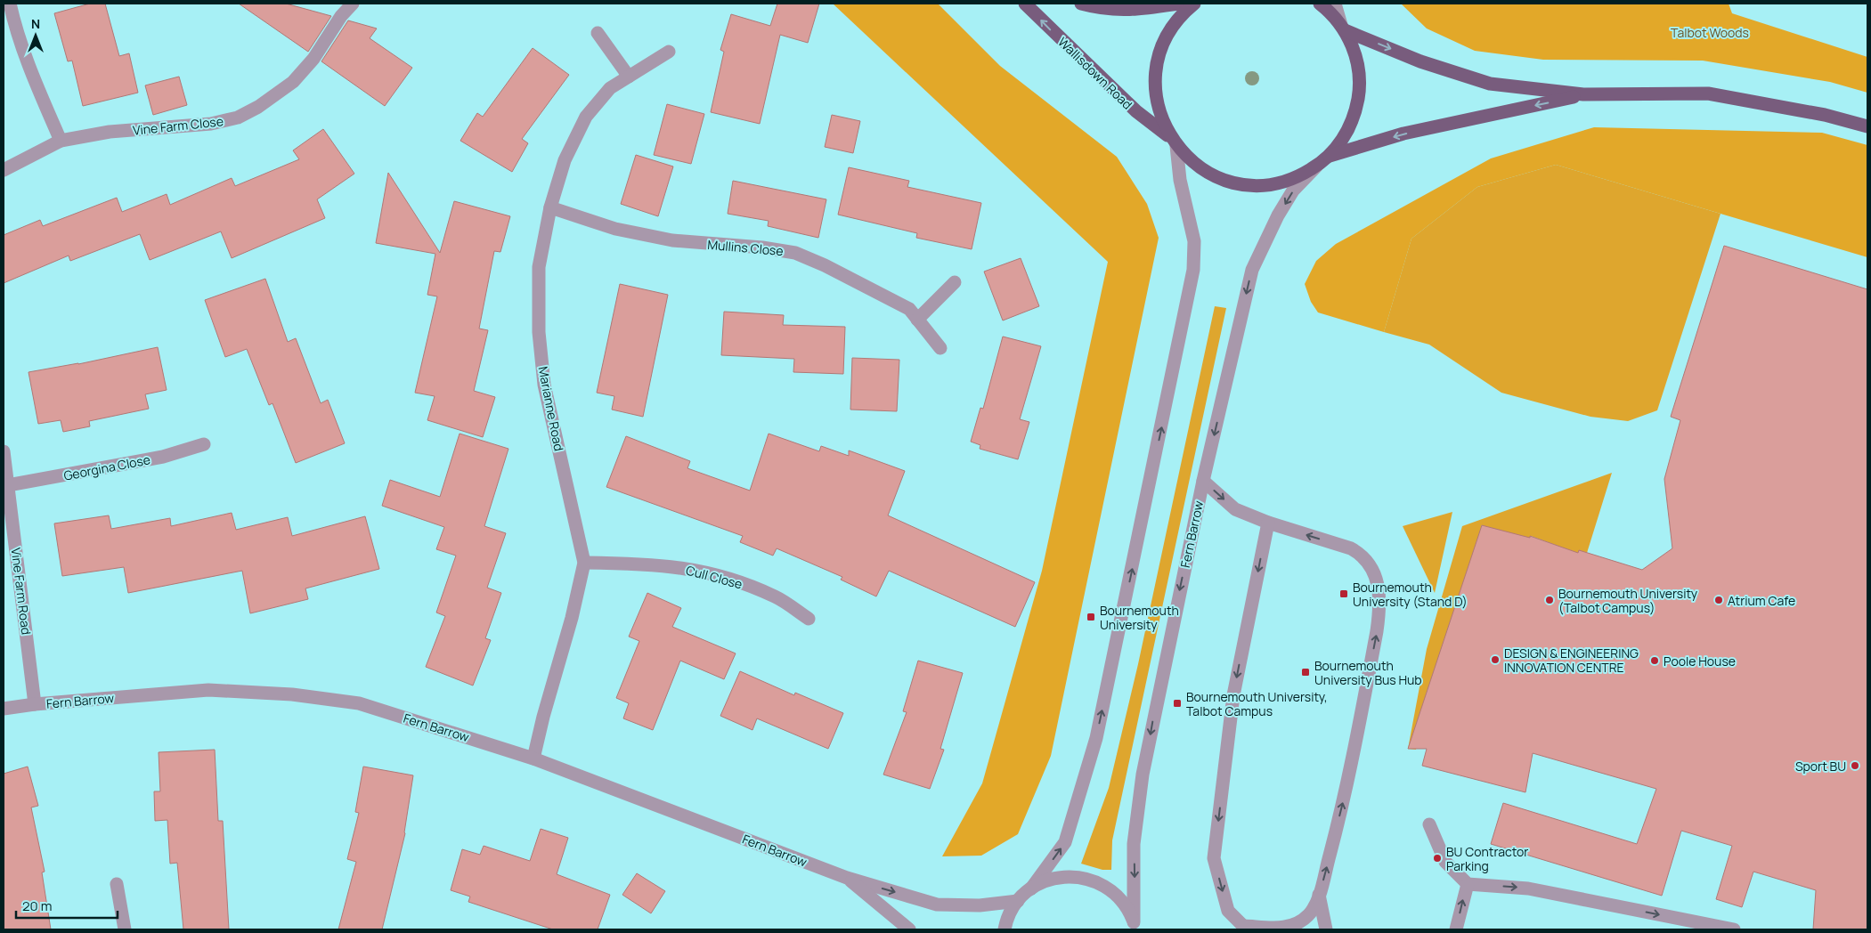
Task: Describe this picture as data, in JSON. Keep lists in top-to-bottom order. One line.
{"streets":{"main road":["Wallisdown Road"],"street":["Vine Farm Close","Mullins Close","Marianne Road","Georgina Close","Fern Barrow","Cull Close","Vine Farm Road"]},"crossings":[["Wallisdown Road","Fern Barrow"],["Mullins Close","Marianne Road"],["Marianne Road","Fern Barrow"],["Marianne Road","Cull Close"],["Georgina Close","Vine Farm Road"],["Fern Barrow","Vine Farm Road"]],"one_way":["Wallisdown Road"],"parks":["Talbot Woods"],"places":{"transit":["Bournemouth University (Stand D)","Bournemouth University","Bournemouth University Bus Hub","Bournemouth University, Talbot Campus"],"other":["Bournemouth University (Talbot Campus)","Atrium Cafe","DESIGN & ENGINEERING INNOVATION CENTRE","Poole House","Sport BU","BU Contractor Parking"]},"scale_bar":"20 m","north":"top"}
